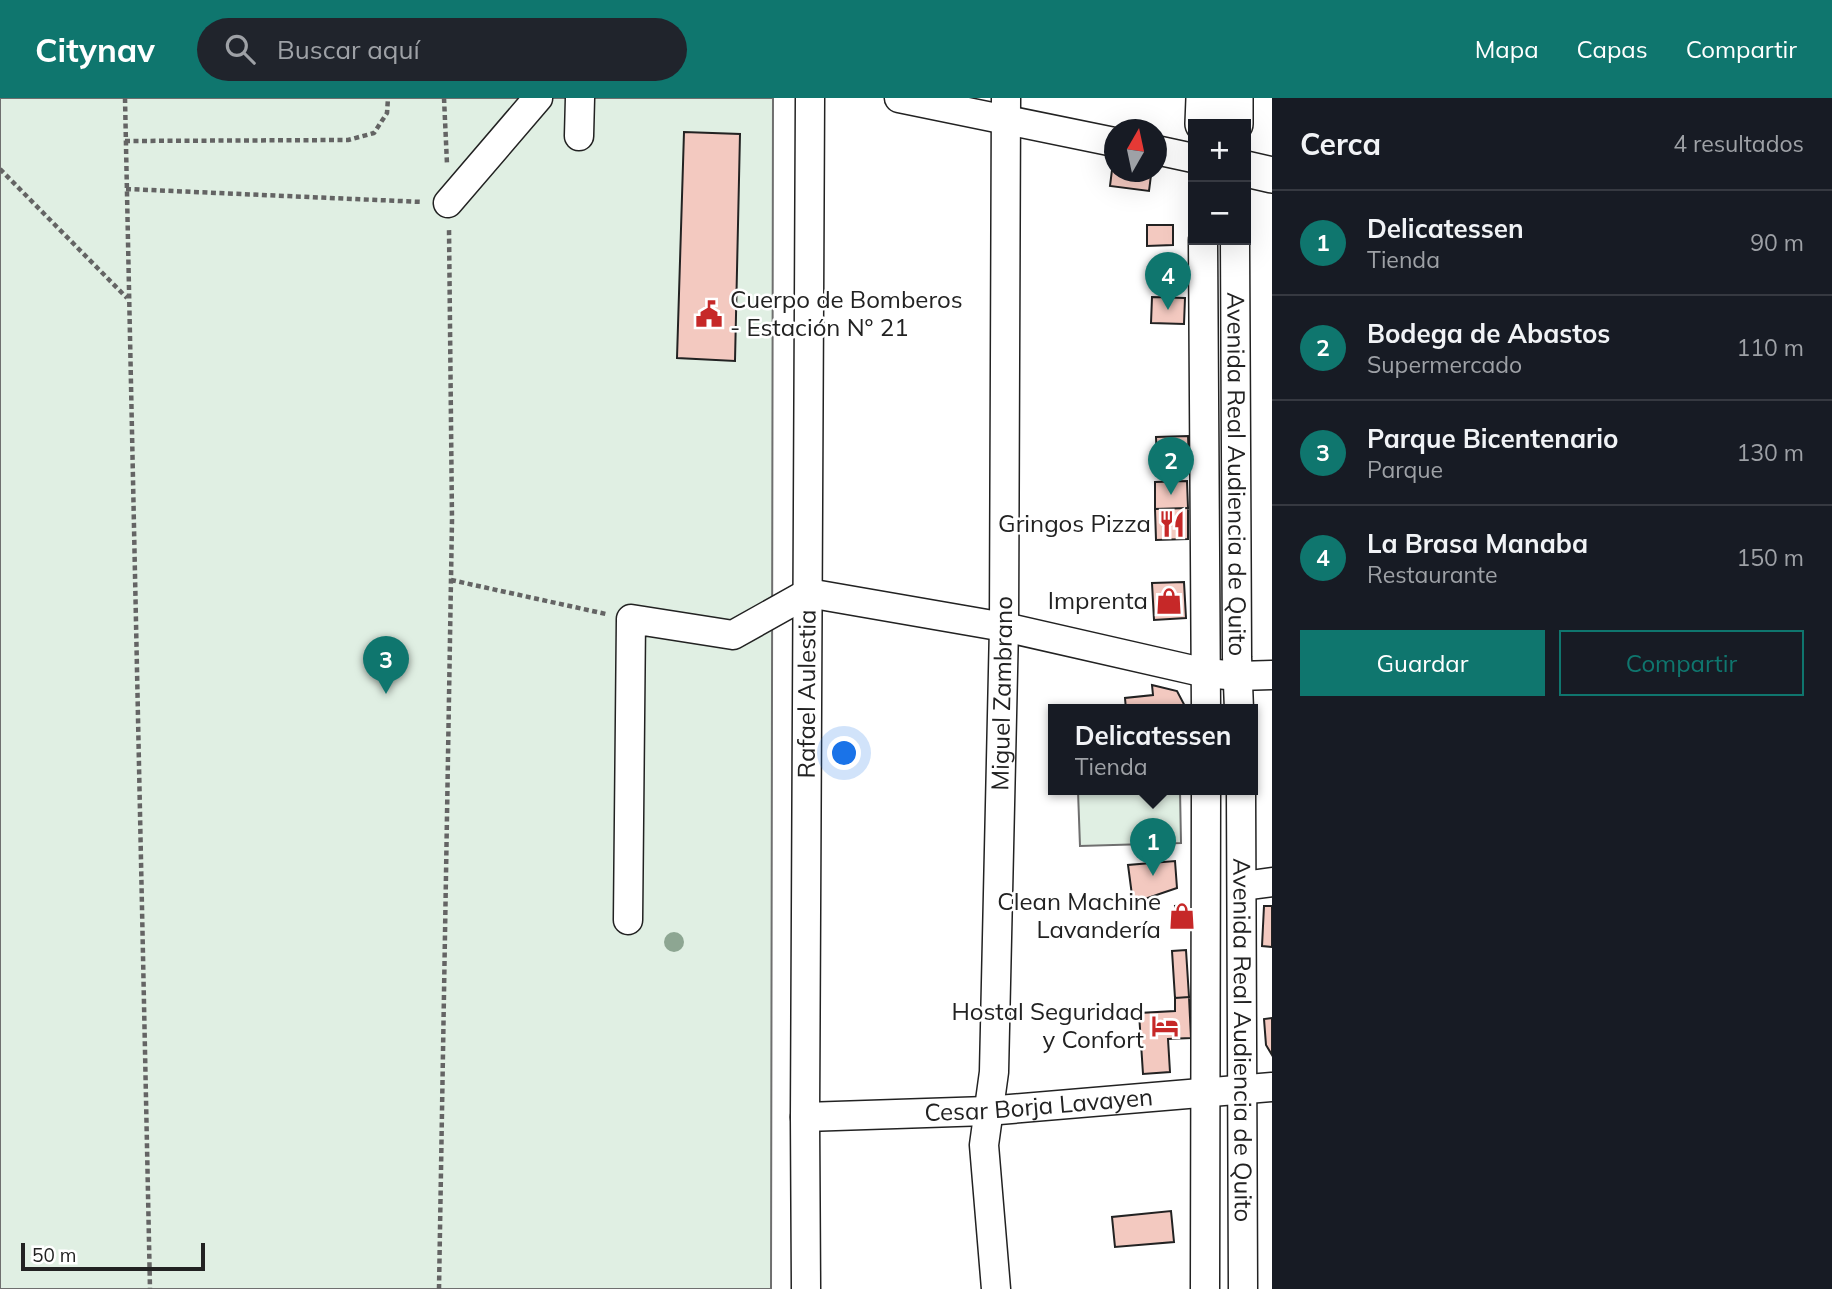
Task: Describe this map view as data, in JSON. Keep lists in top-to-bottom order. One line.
{"streets":{"street":["Avenida Real Audiencia de Quito","Rafael Aulestia","Miguel Zambrano","Cesar Borja Lavayen"]},"crossings":[["Avenida Real Audiencia de Quito","Cesar Borja Lavayen"],["Rafael Aulestia","Cesar Borja Lavayen"],["Miguel Zambrano","Cesar Borja Lavayen"]],"places":{"public building":["Cuerpo de Bomberos - Estación N° 21"],"restaurant":["Gringos Pizza"],"shop":["Imprenta","Clean Machine Lavandería"],"hotel":["Hostal Seguridad y Confort"]},"scale_bar":"50 m","north":"top","page":{"header":"Citynav","search":"Buscar aquí","nav":["Mapa","Capas","Compartir"],"heading":["Cerca","4 resultados"],"map_buttons":["+","−"],"list":[{"mark":"1","name":"Delicatessen","note":"Tienda","value":"90 m"},{"mark":"2","name":"Bodega de Abastos","note":"Supermercado","value":"110 m"},{"mark":"3","name":"Parque Bicentenario","note":"Parque","value":"130 m"},{"mark":"4","name":"La Brasa Manaba","note":"Restaurante","value":"150 m"}],"pins":["4","2","3","1"],"buttons":["Guardar","Compartir"],"popup":["Delicatessen","Tienda"],"scale":"50 m"}}
